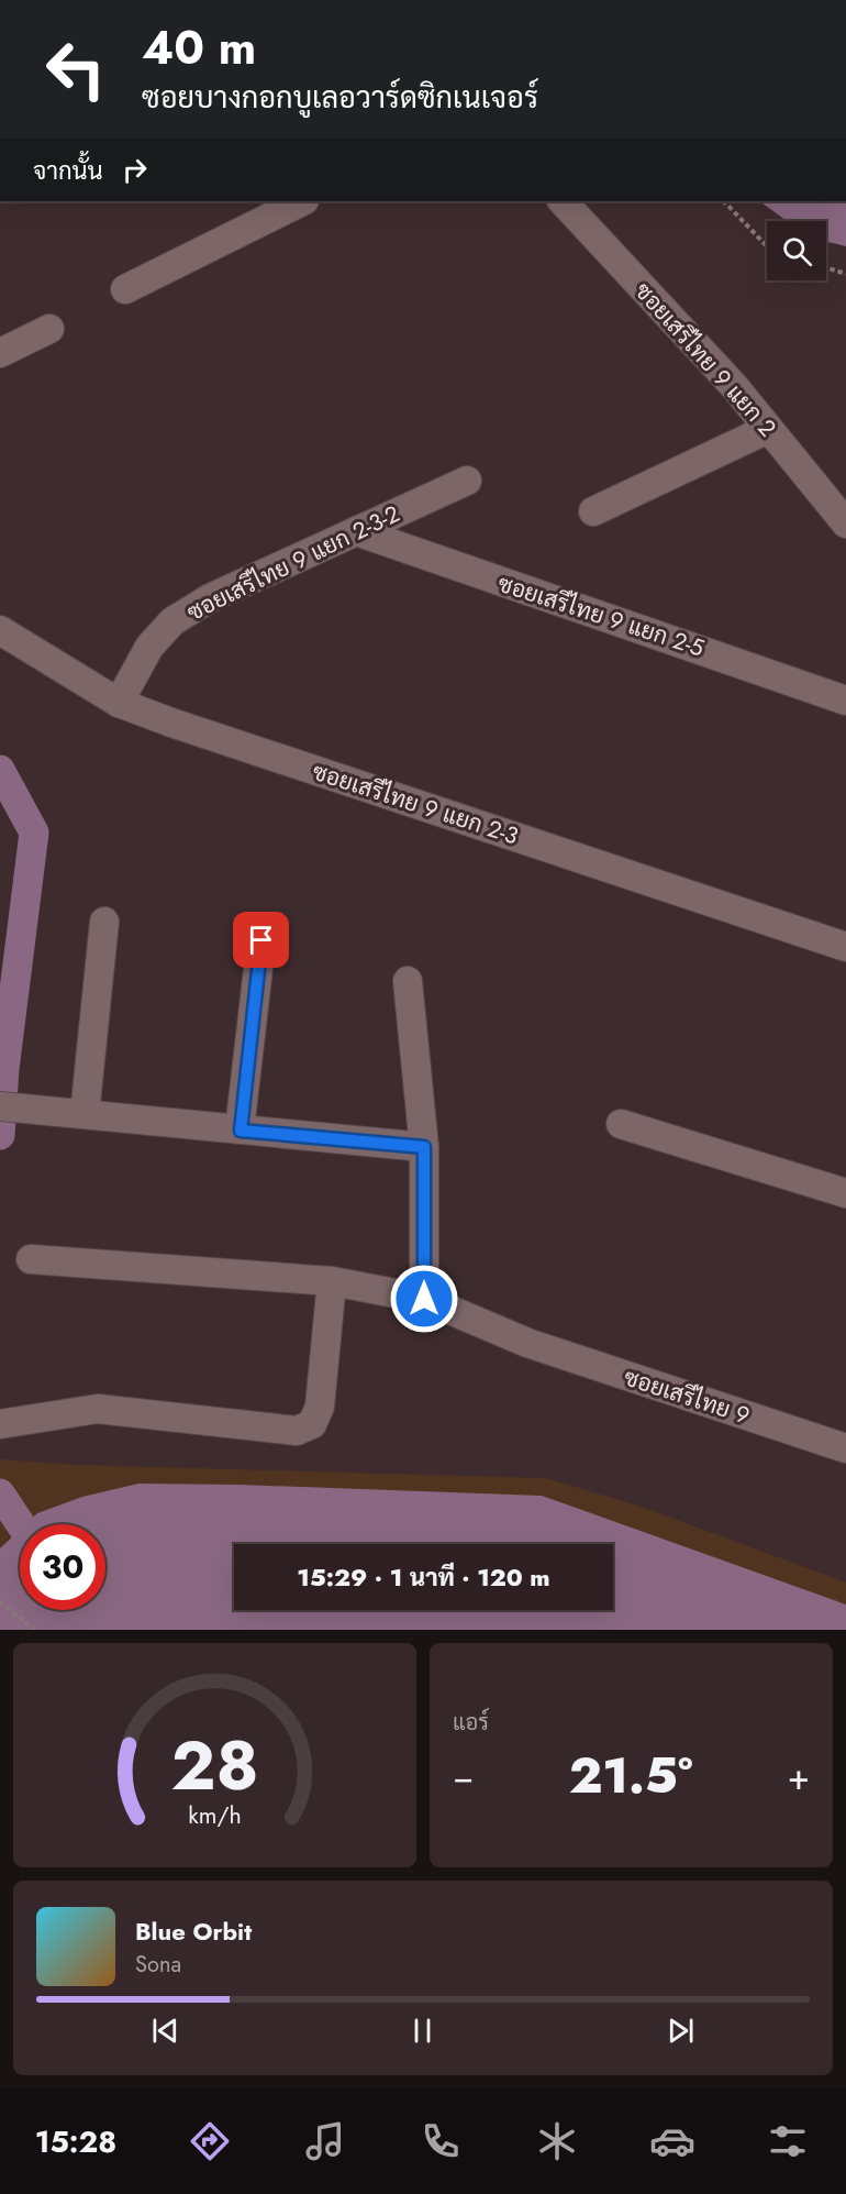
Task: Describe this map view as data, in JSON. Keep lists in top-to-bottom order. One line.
{"streets":{"street":["ซอยเสรีไทย 9 แยก 2","ซอยเสรีไทย 9 แยก 2-3-2","ซอยเสรีไทย 9 แยก 2-5","ซอยเสรีไทย 9 แยก 2-3","ซอยเสรีไทย 9"]},"crossings":[["ซอยเสรีไทย 9 แยก 2-3-2","ซอยเสรีไทย 9 แยก 2-5"],["ซอยเสรีไทย 9 แยก 2-3-2","ซอยเสรีไทย 9 แยก 2-3"]],"page":{"turn":["40 m","ซอยบางกอกบูเลอวาร์ดซิกเนเจอร์"],"then":"จากนั้น","limit":"30","trip":"15:29 · 1 นาที · 120 m","tile":"แอร์","heat":["−","21.5°","+"],"song":["Blue Orbit","Sona"],"tabs":"15:28","gauge":["28","km/h"]}}
